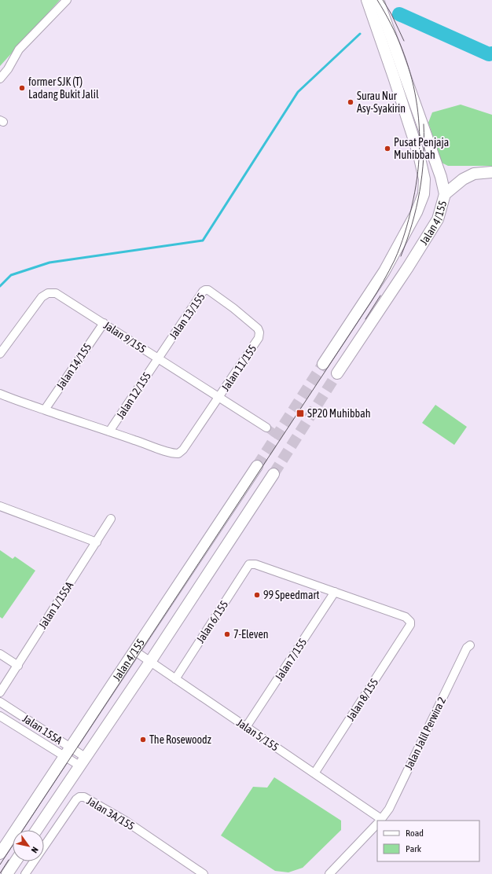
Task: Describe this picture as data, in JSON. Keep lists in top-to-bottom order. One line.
{"streets":{"street":["Jalan 4/155","Jalan 13/155","Jalan 9/155","Jalan 14/155","Jalan 11/155","Jalan 12/155","Jalan 1/155A","Jalan 6/155","Jalan 7/155","Jalan 8/155","Jalan 155A","Jalan Jalil Perwira 2","Jalan 5/155","Jalan 3A/155"]},"crossings":[["Jalan 4/155","Jalan 155A"],["Jalan 4/155","Jalan 5/155"],["Jalan 13/155","Jalan 9/155"],["Jalan 13/155","Jalan 11/155"],["Jalan 13/155","Jalan 12/155"],["Jalan 9/155","Jalan 14/155"],["Jalan 9/155","Jalan 11/155"],["Jalan 9/155","Jalan 12/155"],["Jalan 11/155","Jalan 12/155"],["Jalan 6/155","Jalan 7/155"],["Jalan 6/155","Jalan 8/155"],["Jalan 6/155","Jalan 5/155"],["Jalan 7/155","Jalan 8/155"],["Jalan 7/155","Jalan 5/155"],["Jalan 8/155","Jalan 5/155"]],"places":{"other":["former SJK (T) Ladang Bukit Jalil","Surau Nur Asy-Syakirin","Pusat Penjaja Muhibbah","99 Speedmart","7-Eleven","The Rosewoodz"],"transit":["SP20 Muhibbah"]},"legend":["Road","Park"],"north":"bottom right"}
